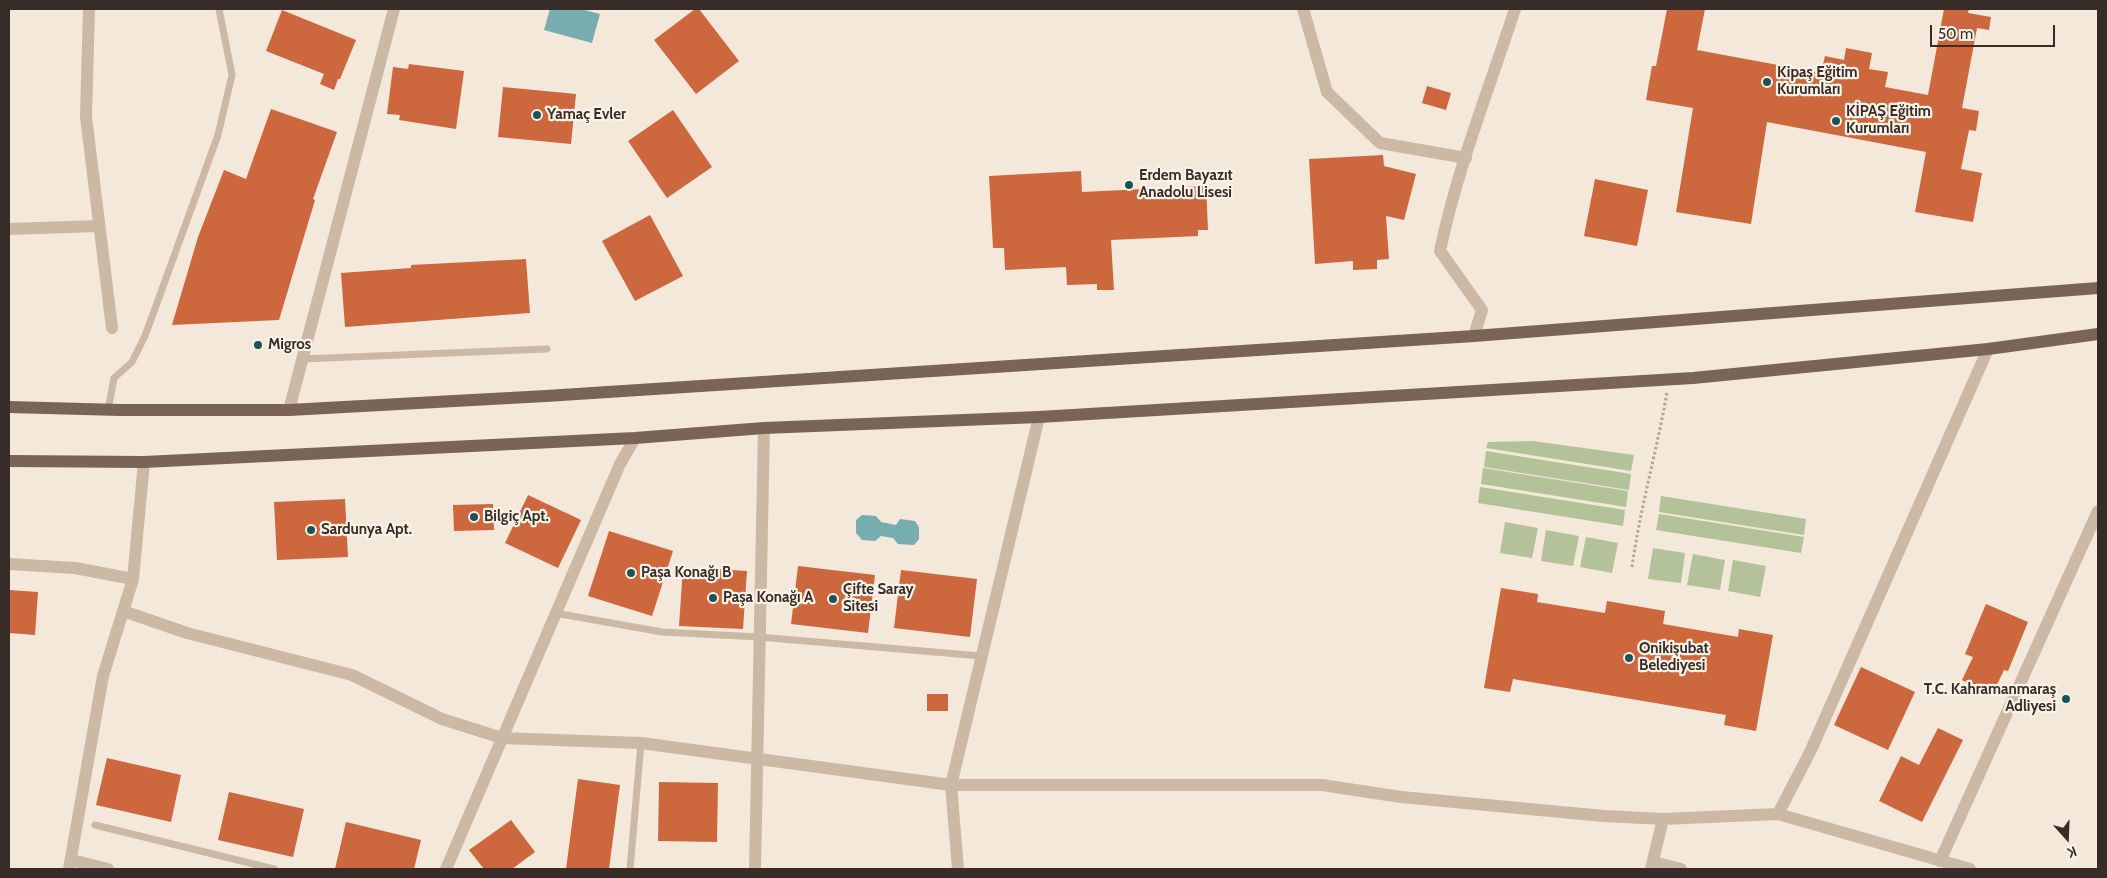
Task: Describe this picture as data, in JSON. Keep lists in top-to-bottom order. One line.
{"places":["Kipaş Eğitim Kurumları","Yamaç Evler","KİPAŞ Eğitim Kurumları","Erdem Bayazıt Anadolu Lisesi","Migros","Bilgiç Apt.","Sardunya Apt.","Paşa Konağı B","Paşa Konağı A","Çifte Saray Sitesi","Onikişubat Belediyesi","T.C. Kahramanmaraş Adliyesi"],"scale_bar":"50 m","north":"bottom"}
